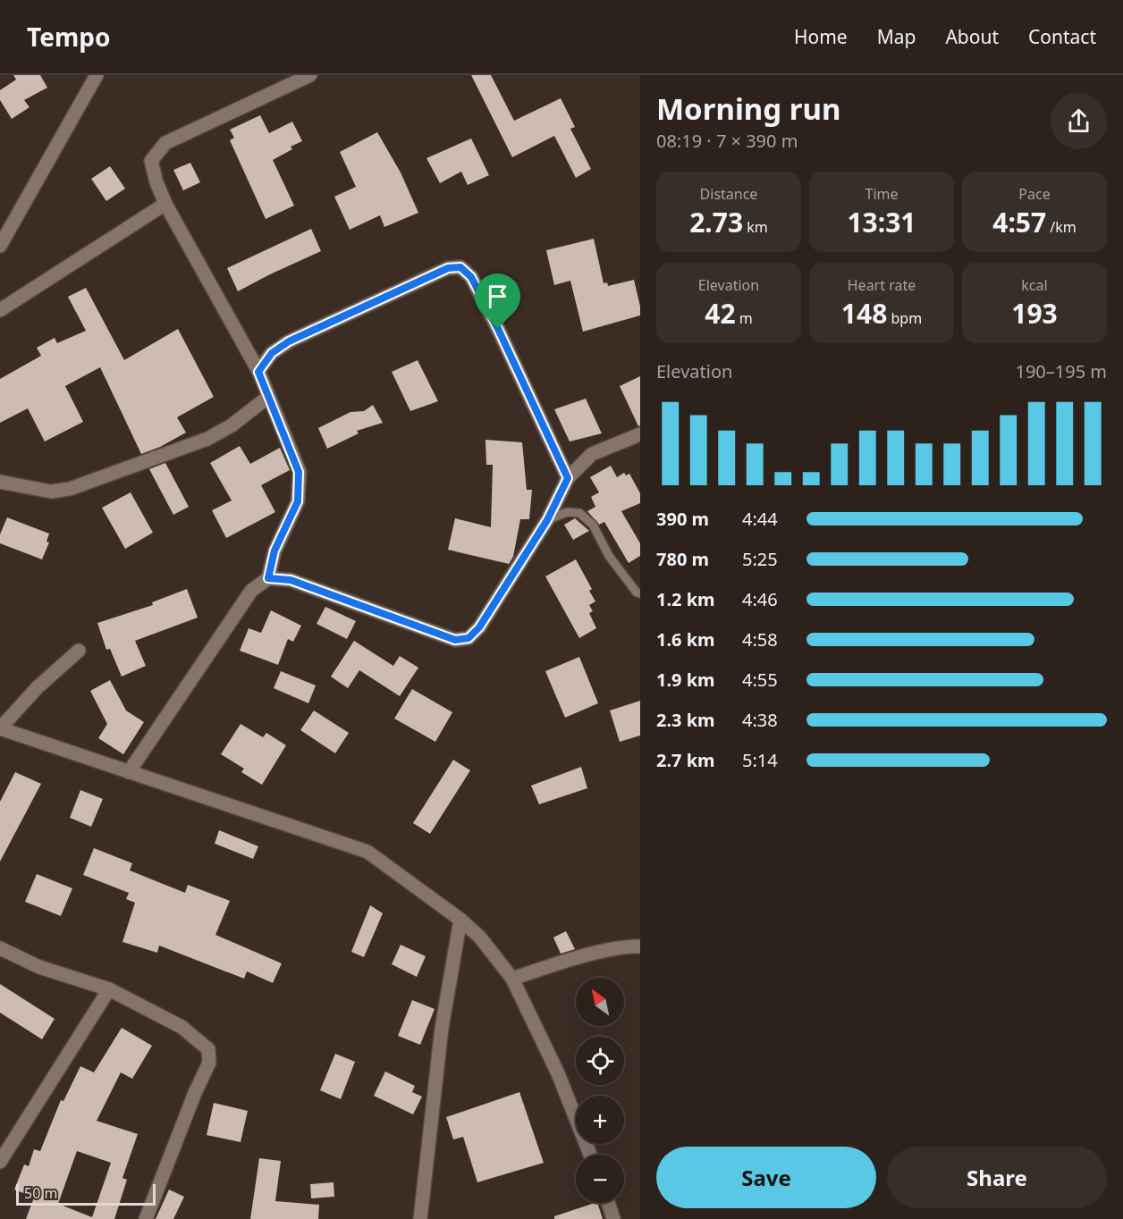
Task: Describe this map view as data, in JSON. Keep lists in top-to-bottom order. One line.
{"scale_bar":"50 m","north":"top left","page":{"header":"Tempo","nav":["Home","Map","About","Contact"],"heading":["Morning run","08:19 · 7 × 390 m"],"stats":[["Distance","2.73 km"],["Time","13:31"],["Pace","4:57 /km"],["Elevation","42 m"],["Heart rate","148 bpm"],["kcal","193"]],"chart":["Elevation","190–195 m"],"list":[{"name":"390 m","note":"4:44"},{"name":"780 m","note":"5:25"},{"name":"1.2 km","note":"4:46"},{"name":"1.6 km","note":"4:58"},{"name":"1.9 km","note":"4:55"},{"name":"2.3 km","note":"4:38"},{"name":"2.7 km","note":"5:14"}],"map_buttons":["+","−"],"buttons":["Save","Share"],"scale":"50 m"}}
